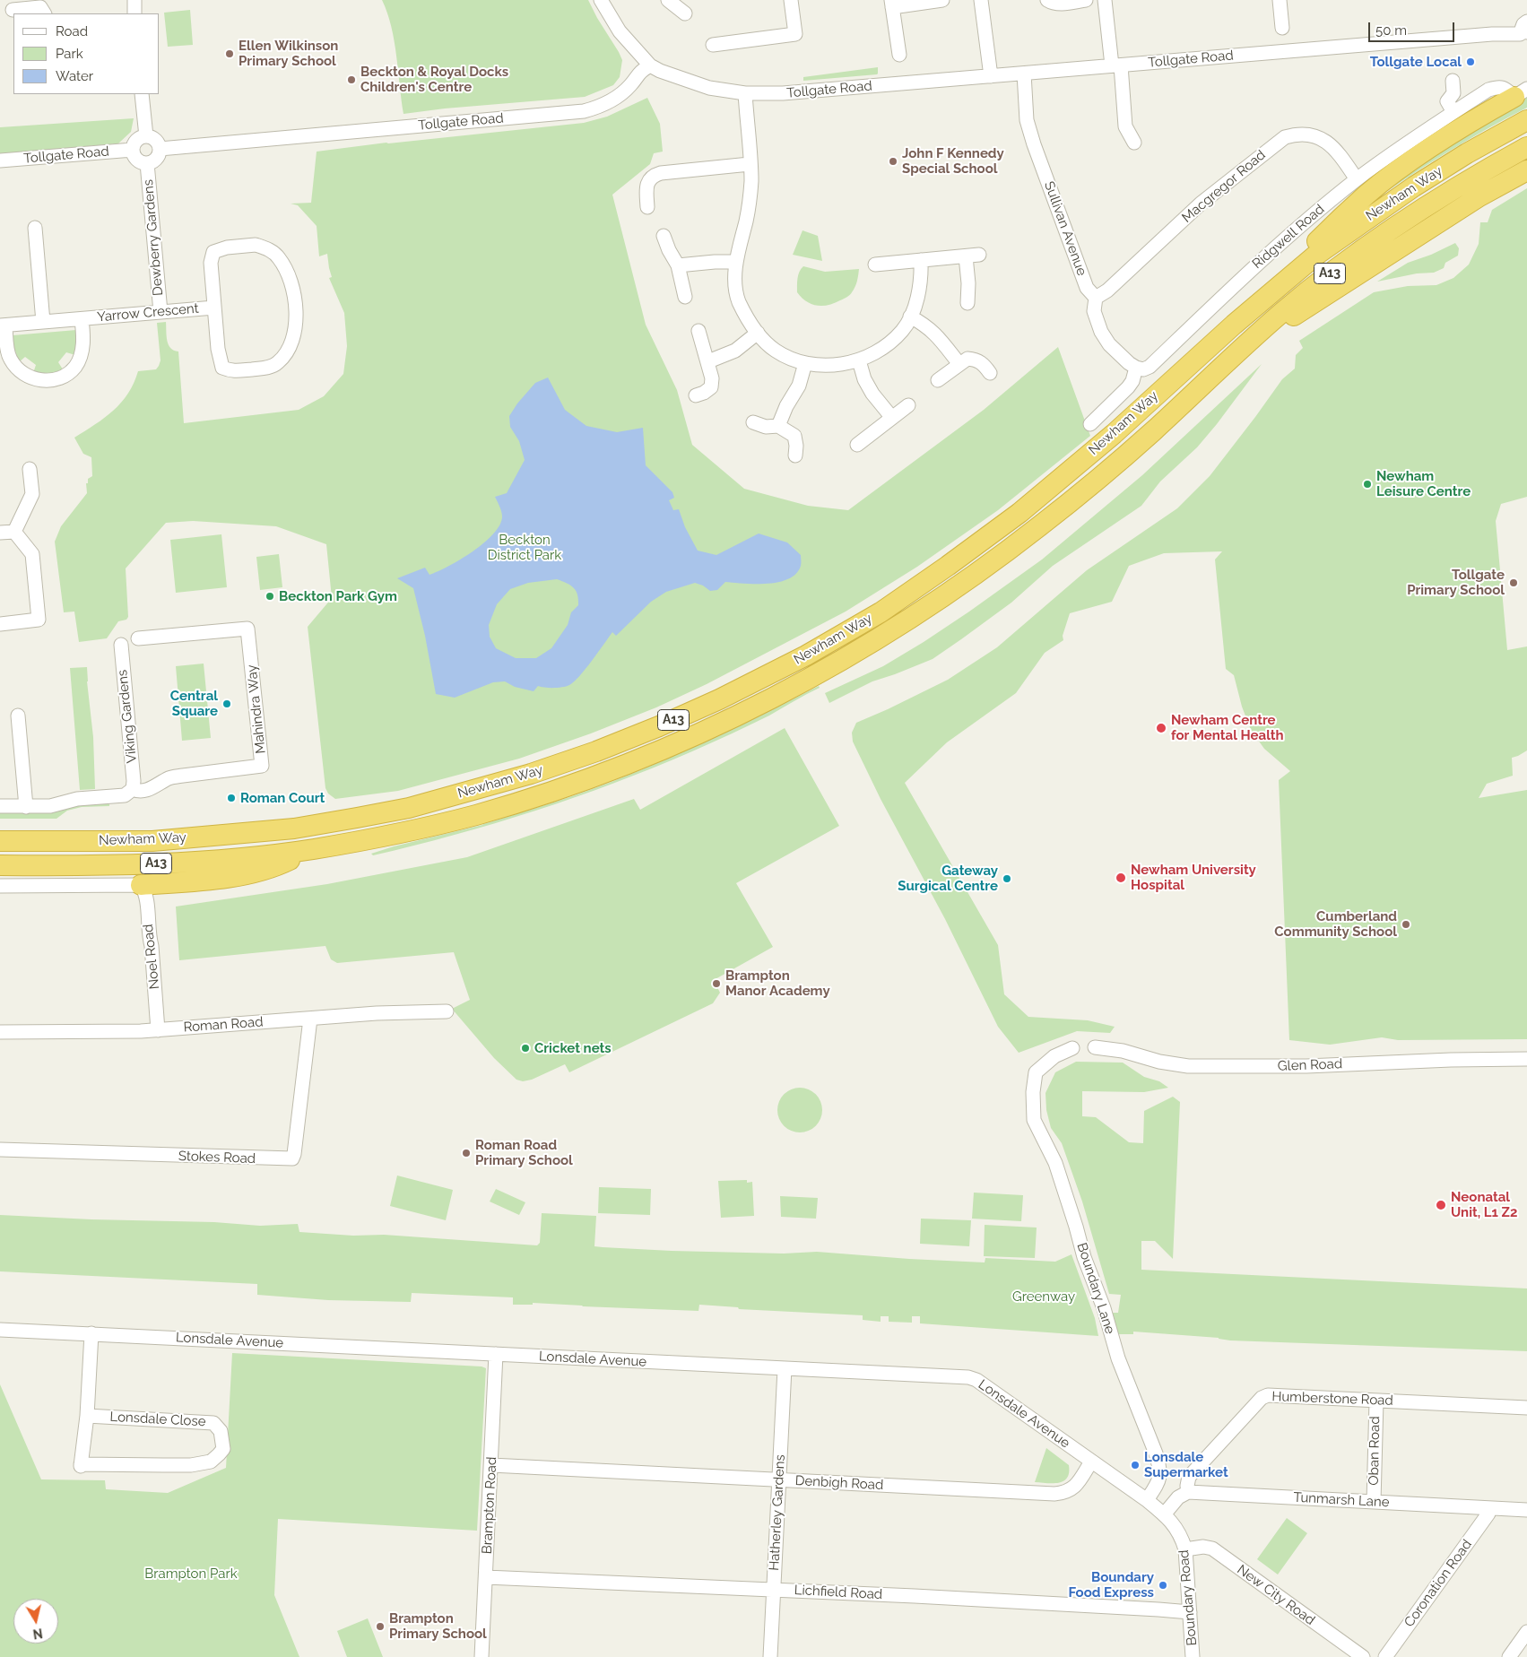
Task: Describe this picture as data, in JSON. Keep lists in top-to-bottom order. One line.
{"streets":{"highway":["Newham Way","A13"],"street":["Tollgate Road","Macgregor Road","Sullivan Avenue","Ridgwell Road","Dewberry Gardens","Yarrow Crescent","Mahindra Way","Viking Gardens","Noel Road","Roman Road","Glen Road","Stokes Road","Boundary Lane","Lonsdale Avenue","Humberstone Road","Lonsdale Close","Oban Road","Denbigh Road","Tunmarsh Lane","Brampton Road","Hatherley Gardens","Coronation Road","Lichfield Road","New City Road","Boundary Road"]},"crossings":[["Tollgate Road","Sullivan Avenue"],["Tollgate Road","Dewberry Gardens"],["Macgregor Road","Sullivan Avenue"],["Macgregor Road","Ridgwell Road"],["Newham Way","A13"],["Sullivan Avenue","Ridgwell Road"],["Dewberry Gardens","Yarrow Crescent"],["Mahindra Way","Viking Gardens"],["Noel Road","Roman Road"],["Roman Road","Stokes Road"],["Boundary Lane","Lonsdale Avenue"],["Boundary Lane","Boundary Road"],["Lonsdale Avenue","Lonsdale Close"],["Lonsdale Avenue","Denbigh Road"],["Lonsdale Avenue","Brampton Road"],["Lonsdale Avenue","Hatherley Gardens"],["Lonsdale Avenue","Boundary Road"],["Humberstone Road","Oban Road"],["Humberstone Road","Tunmarsh Lane"],["Oban Road","Tunmarsh Lane"],["Denbigh Road","Brampton Road"],["Denbigh Road","Hatherley Gardens"],["Tunmarsh Lane","Coronation Road"],["Brampton Road","Lichfield Road"],["Hatherley Gardens","Lichfield Road"],["Lichfield Road","Boundary Road"],["New City Road","Boundary Road"]],"parks":["Beckton District Park","Greenway","Brampton Park"],"places":["Ellen Wilkinson Primary School","Tollgate Local","Beckton & Royal Docks Children's Centre","John F Kennedy Special School","Newham Leisure Centre","Tollgate Primary School","Beckton Park Gym","Central Square","Newham Centre for Mental Health","Roman Court","Newham University Hospital","Gateway Surgical Centre","Cumberland Community School","Brampton Manor Academy","Cricket nets","Roman Road Primary School","Neonatal Unit, L1 Z2","Lonsdale Supermarket","Boundary Food Express","Brampton Primary School"],"legend":["Road","Park","Water"],"scale_bar":"50 m","north":"bottom"}
